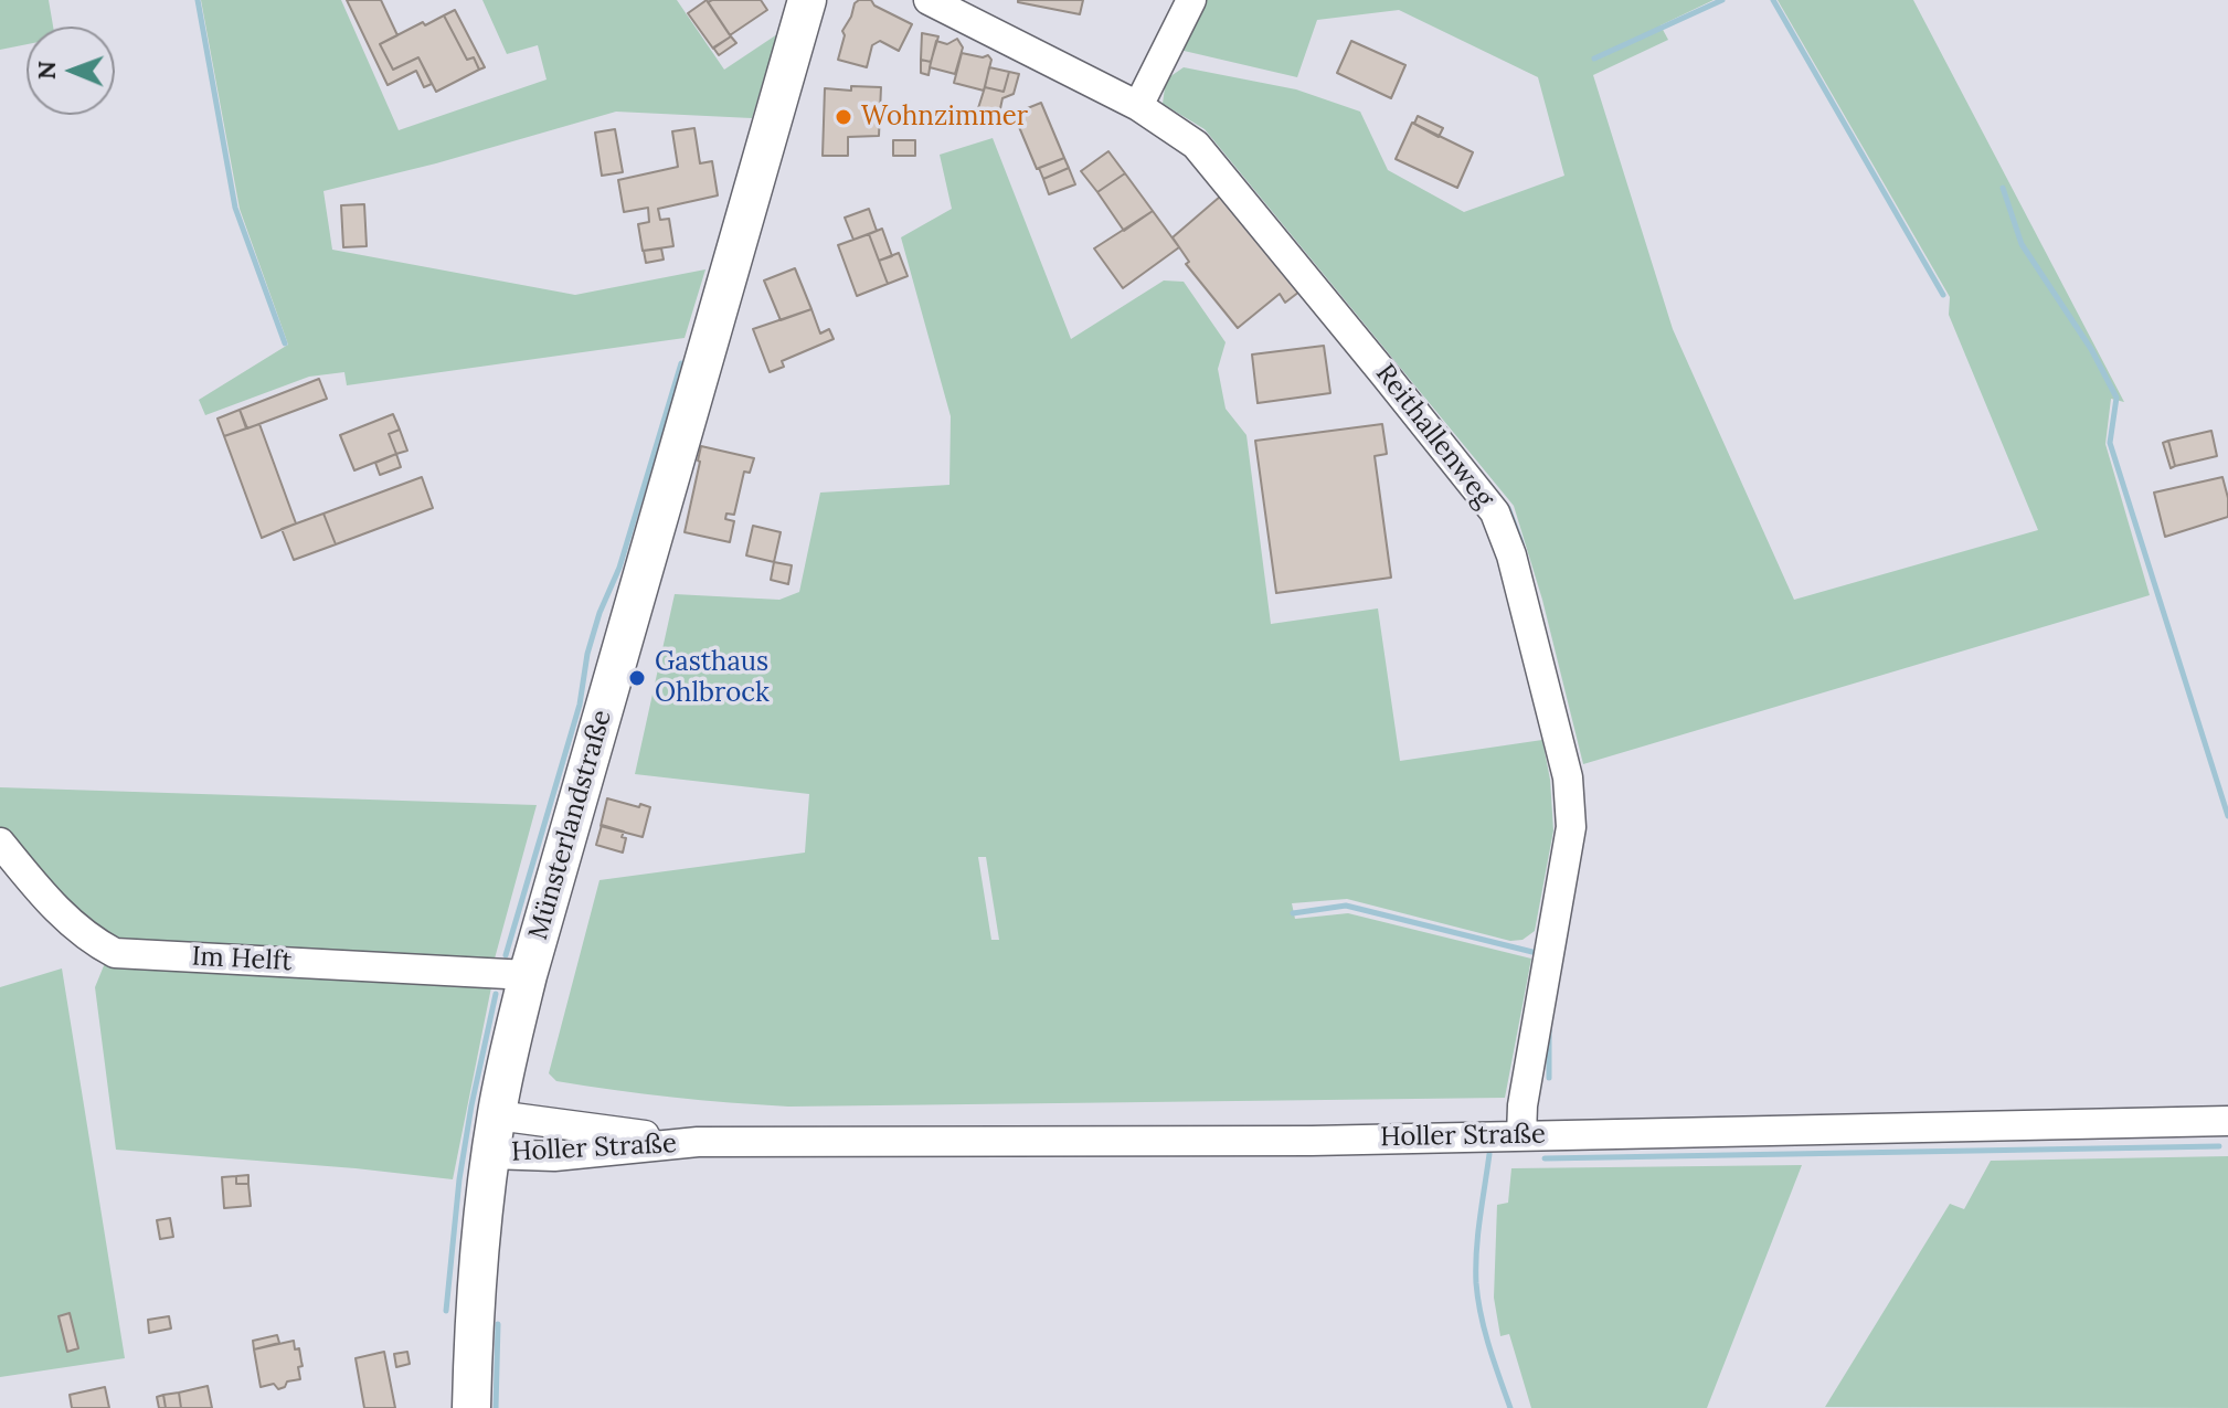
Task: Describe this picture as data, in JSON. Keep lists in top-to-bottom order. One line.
{"streets":{"main road":["Münsterlandstraße"],"street":["Reithallenweg","Im Helft","Holler Straße"]},"crossings":[["Reithallenweg","Holler Straße"],["Münsterlandstraße","Im Helft"],["Münsterlandstraße","Holler Straße"]],"places":["Wohnzimmer","Gasthaus Ohlbrock"],"north":"left"}
